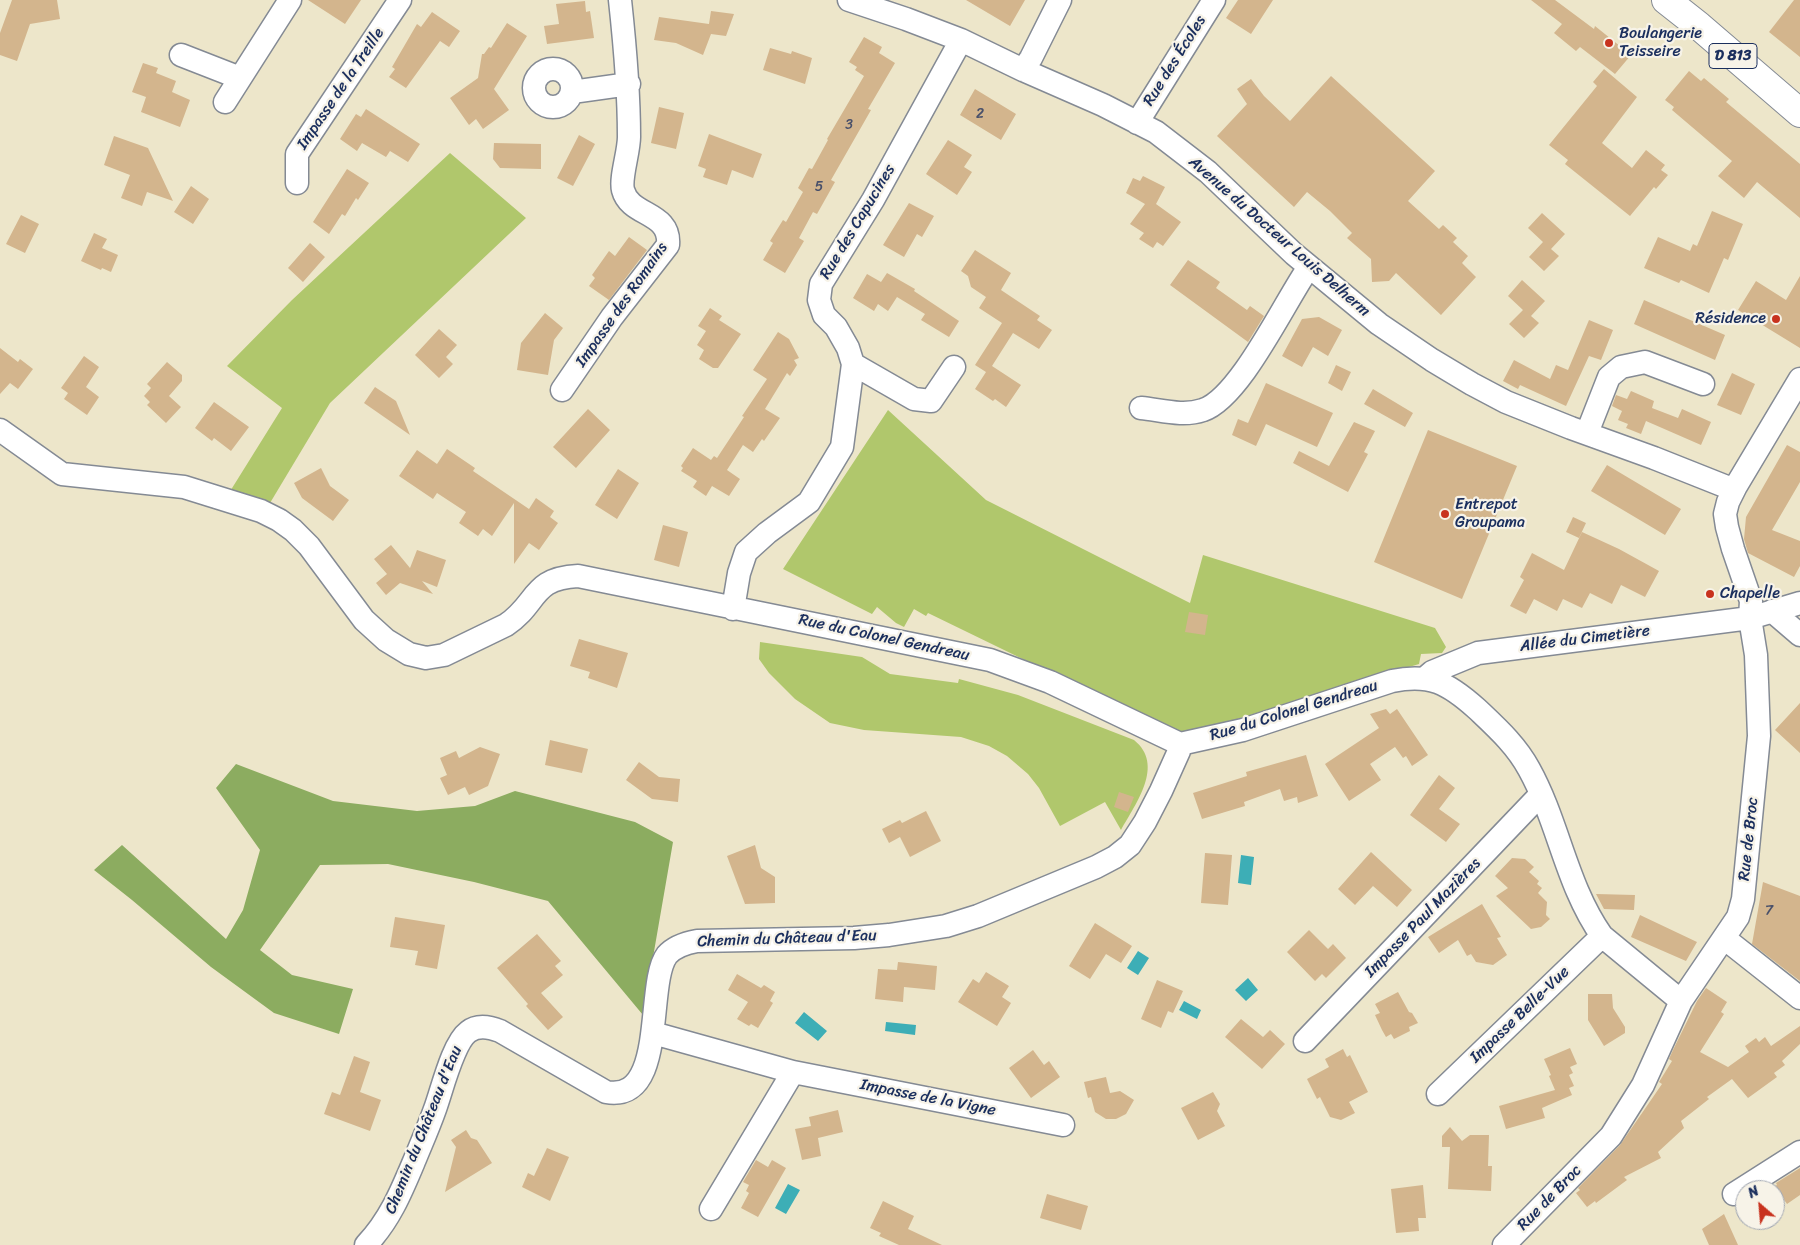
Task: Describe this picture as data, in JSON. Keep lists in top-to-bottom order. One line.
{"streets":{"main road":["D 813"],"street":["Rue des Écoles","Impasse de la Treille","Rue des Capucines","Avenue du Docteur Louis Delherm","Impasse des Romains","Rue du Colonel Gendreau","Allée du Cimetière","Rue de Broc","Impasse Paul Mazières","Chemin du Château d'Eau","Impasse Belle-Vue","Impasse de la Vigne"]},"crossings":[["Rue des Écoles","Avenue du Docteur Louis Delherm"],["Rue des Capucines","Avenue du Docteur Louis Delherm"],["Rue des Capucines","Rue du Colonel Gendreau"],["Avenue du Docteur Louis Delherm","Rue de Broc"],["Rue du Colonel Gendreau","Allée du Cimetière"],["Rue du Colonel Gendreau","Rue de Broc"],["Rue du Colonel Gendreau","Impasse Paul Mazières"],["Rue du Colonel Gendreau","Chemin du Château d'Eau"],["Rue du Colonel Gendreau","Impasse Belle-Vue"],["Allée du Cimetière","Rue de Broc"],["Chemin du Château d'Eau","Impasse de la Vigne"]],"places":["Boulangerie Teisseire","Résidence","Entrepot Groupama","Chapelle"],"house_numbers":["2","3","5","7"],"north":"top left"}
